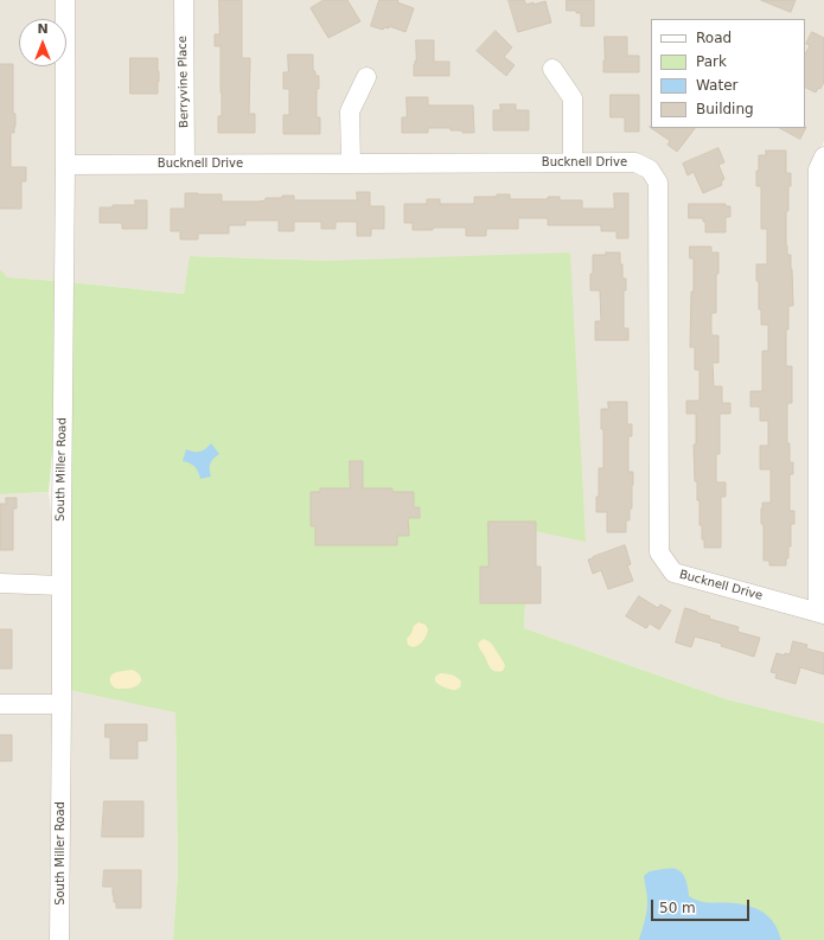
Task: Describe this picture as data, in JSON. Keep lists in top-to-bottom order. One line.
{"streets":{"street":["Berryvine Place","Bucknell Drive","South Miller Road"]},"crossings":[["Berryvine Place","Bucknell Drive"],["Bucknell Drive","South Miller Road"]],"legend":["Road","Park","Water","Building"],"scale_bar":"50 m","north":"top"}
